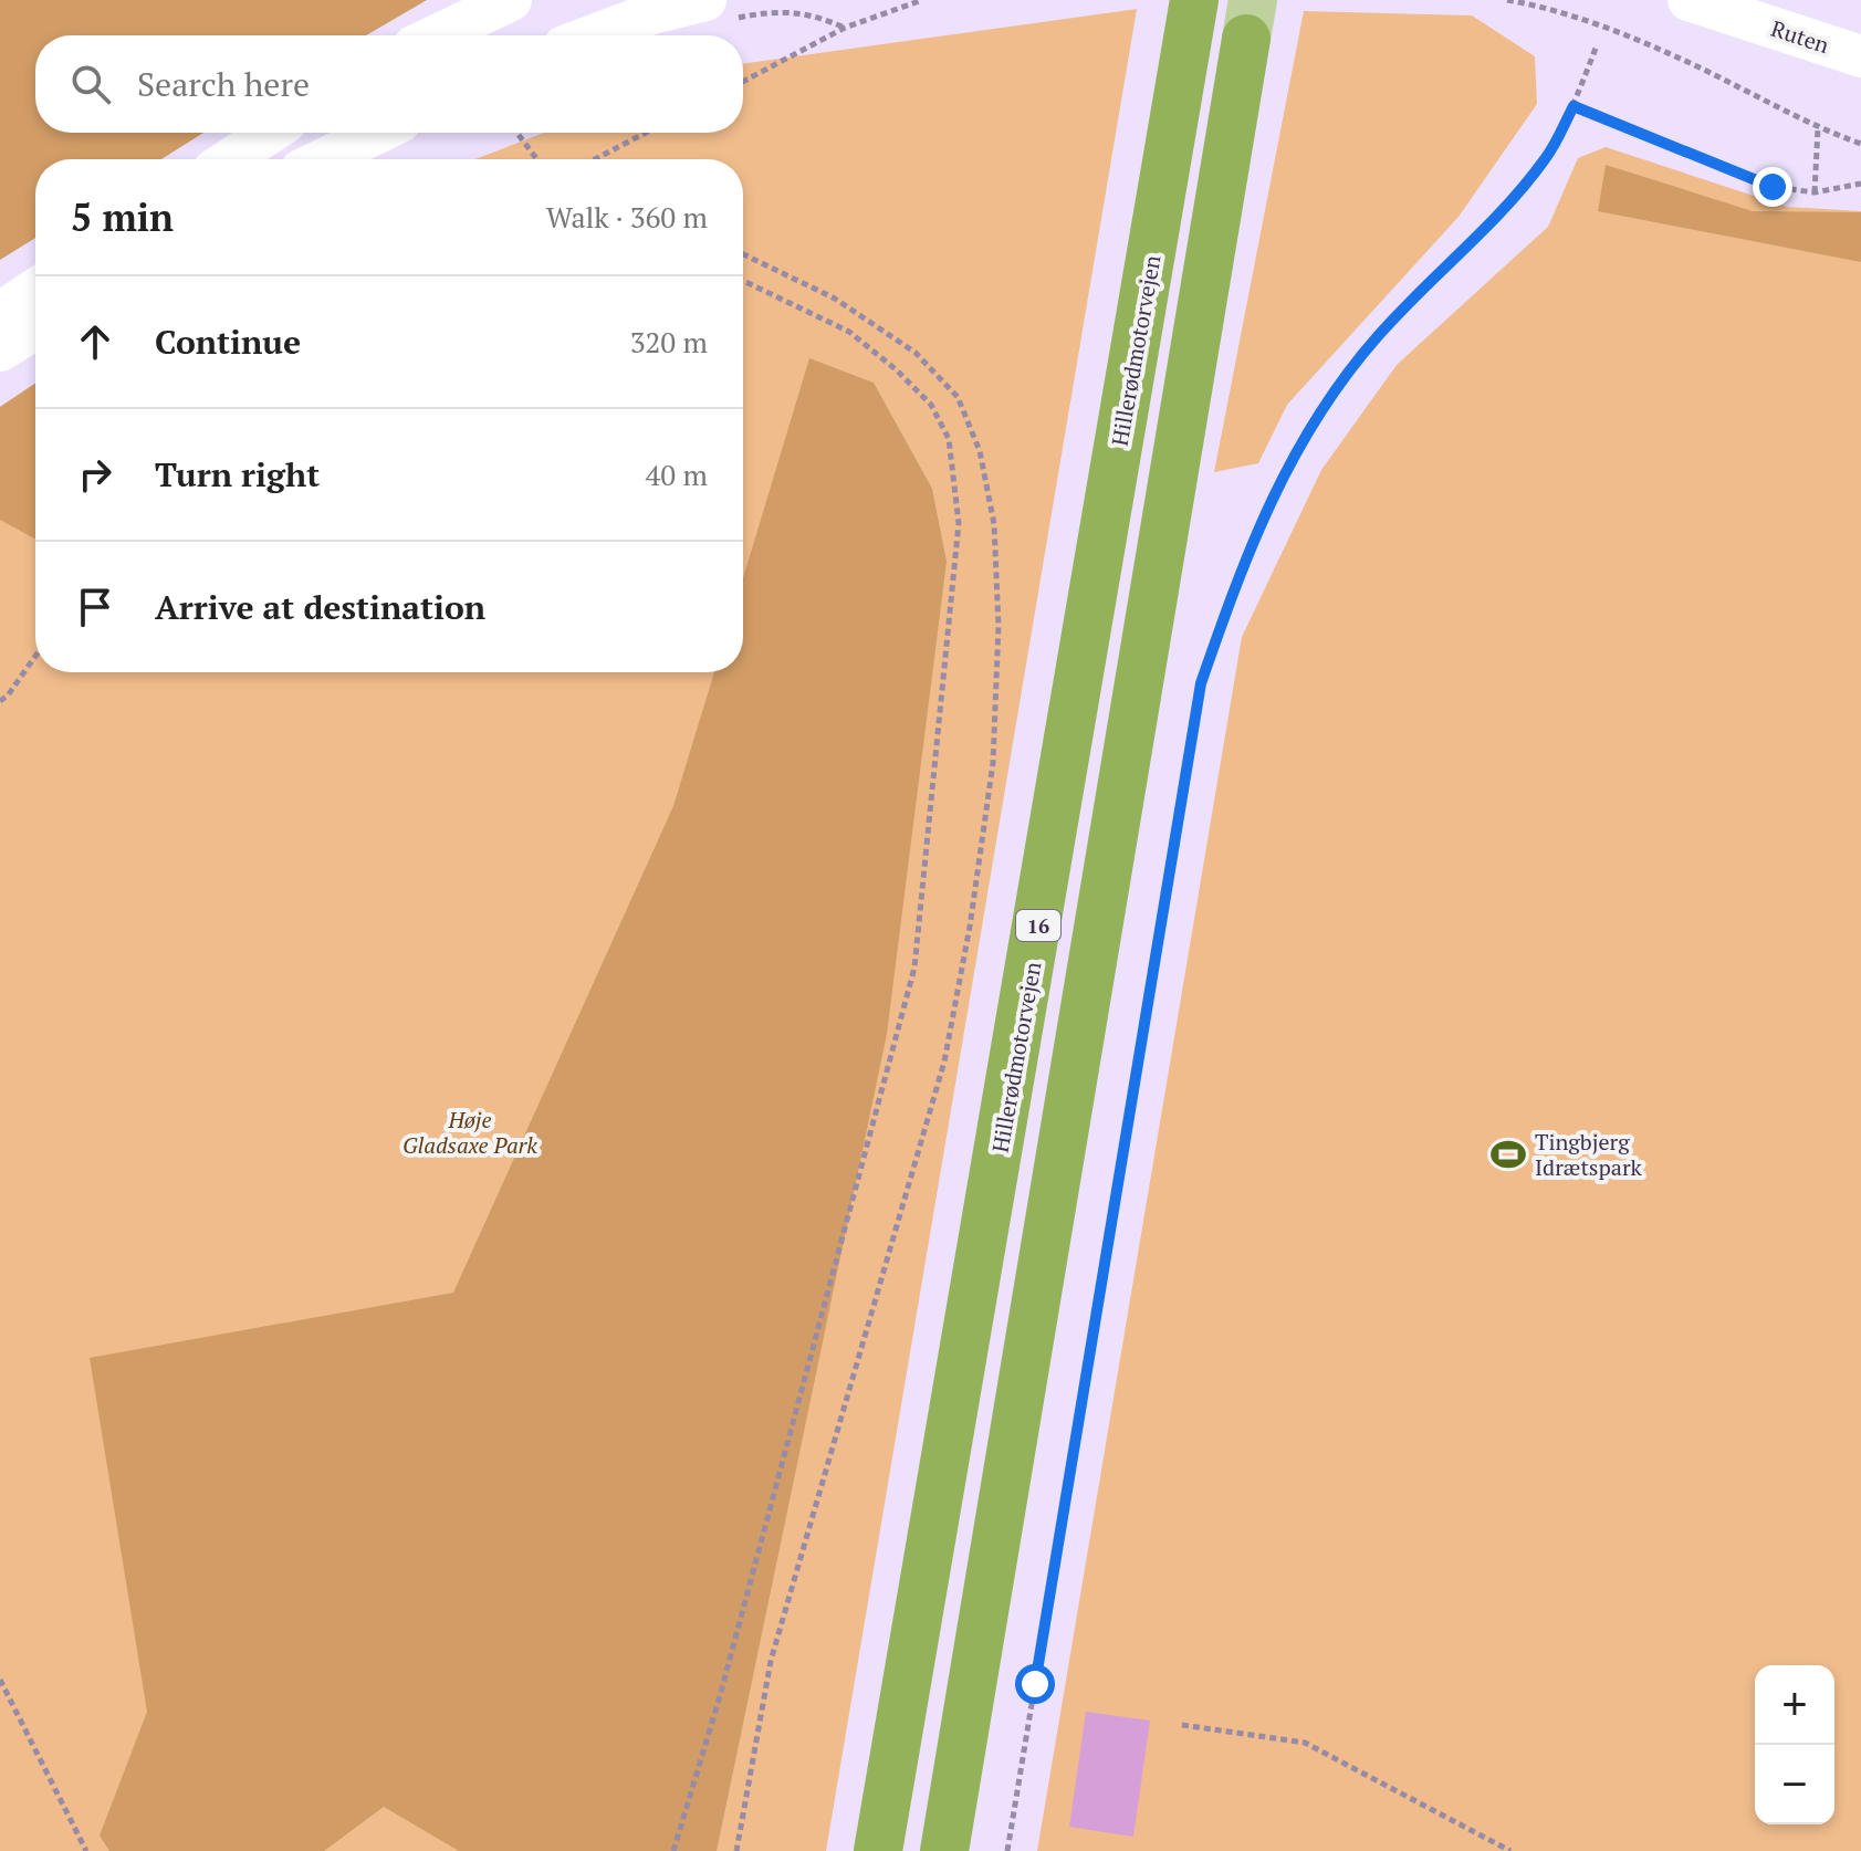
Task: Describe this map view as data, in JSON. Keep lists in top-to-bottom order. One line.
{"streets":{"highway":["Hillerødmotorvejen","16"],"street":["Ruten"]},"parks":["Høje Gladsaxe Park"],"places":{"sports":["Tingbjerg Idrætspark"]},"page":{"search":"Search here","heading":["5 min","Walk · 360 m"],"list":[["Continue","320 m"],["Turn right","40 m"],"Arrive at destination"],"map_buttons":["+","−"]}}
